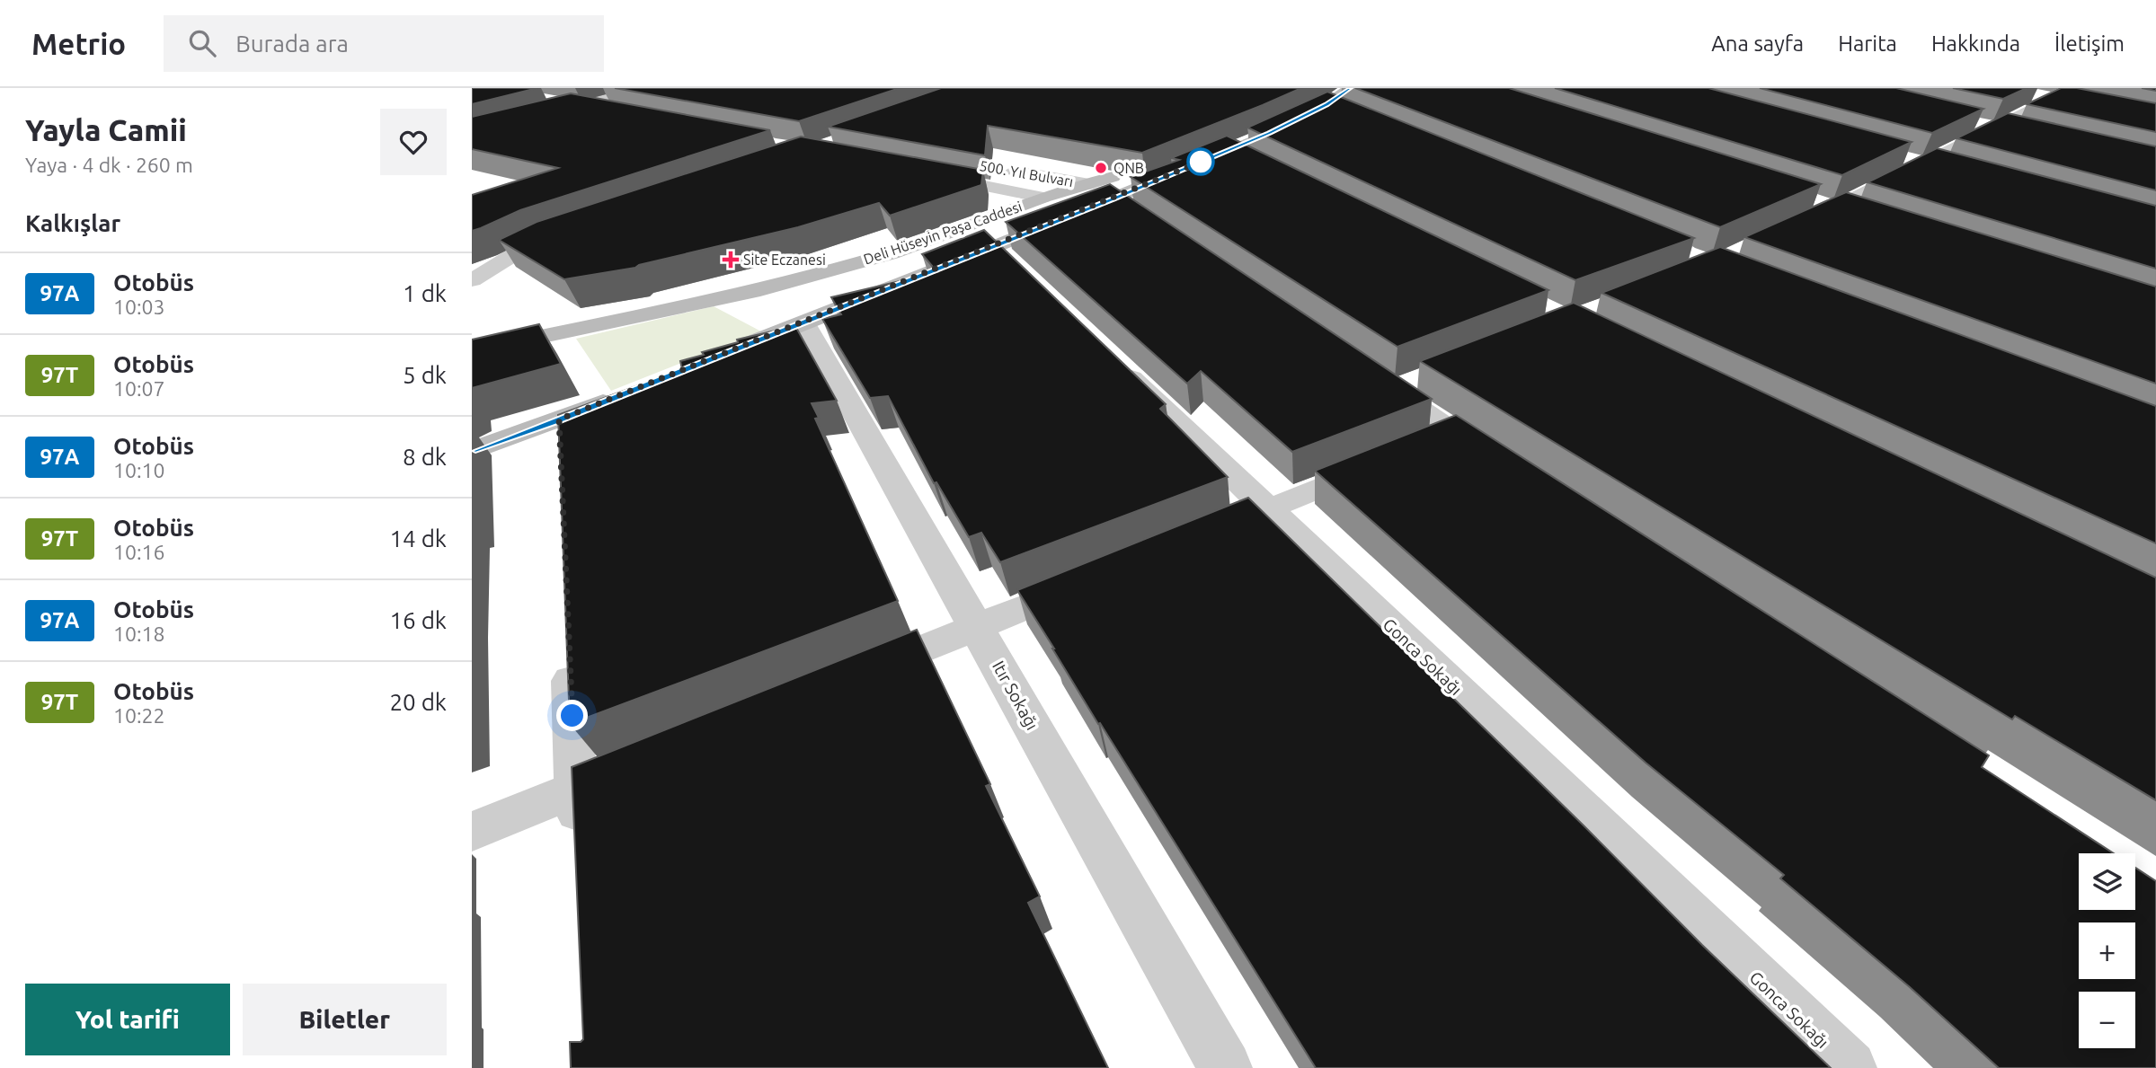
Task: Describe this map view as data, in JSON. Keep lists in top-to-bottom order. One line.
{"streets":{"main road":["Deli Hüseyin Paşa Caddesi"],"street":["500. Yıl Bulvarı","Gonca Sokağı","Itır Sokağı"]},"crossings":[["500. Yıl Bulvarı","Deli Hüseyin Paşa Caddesi"]],"places":{"other":["QNB"],"health":["Site Eczanesi"]},"lines":["bus line 97A"],"page":{"header":"Metrio","search":"Burada ara","nav":["Ana sayfa","Harita","Hakkında","İletişim"],"heading":[["Yayla Camii","Yaya · 4 dk · 260 m"],"Kalkışlar"],"list":[{"mark":"97A","name":"Otobüs","note":"10:03","value":"1 dk"},{"mark":"97T","name":"Otobüs","note":"10:07","value":"5 dk"},{"mark":"97A","name":"Otobüs","note":"10:10","value":"8 dk"},{"mark":"97T","name":"Otobüs","note":"10:16","value":"14 dk"},{"mark":"97A","name":"Otobüs","note":"10:18","value":"16 dk"},{"mark":"97T","name":"Otobüs","note":"10:22","value":"20 dk"}],"map_buttons":["+","−"],"buttons":["Yol tarifi","Biletler"]}}
